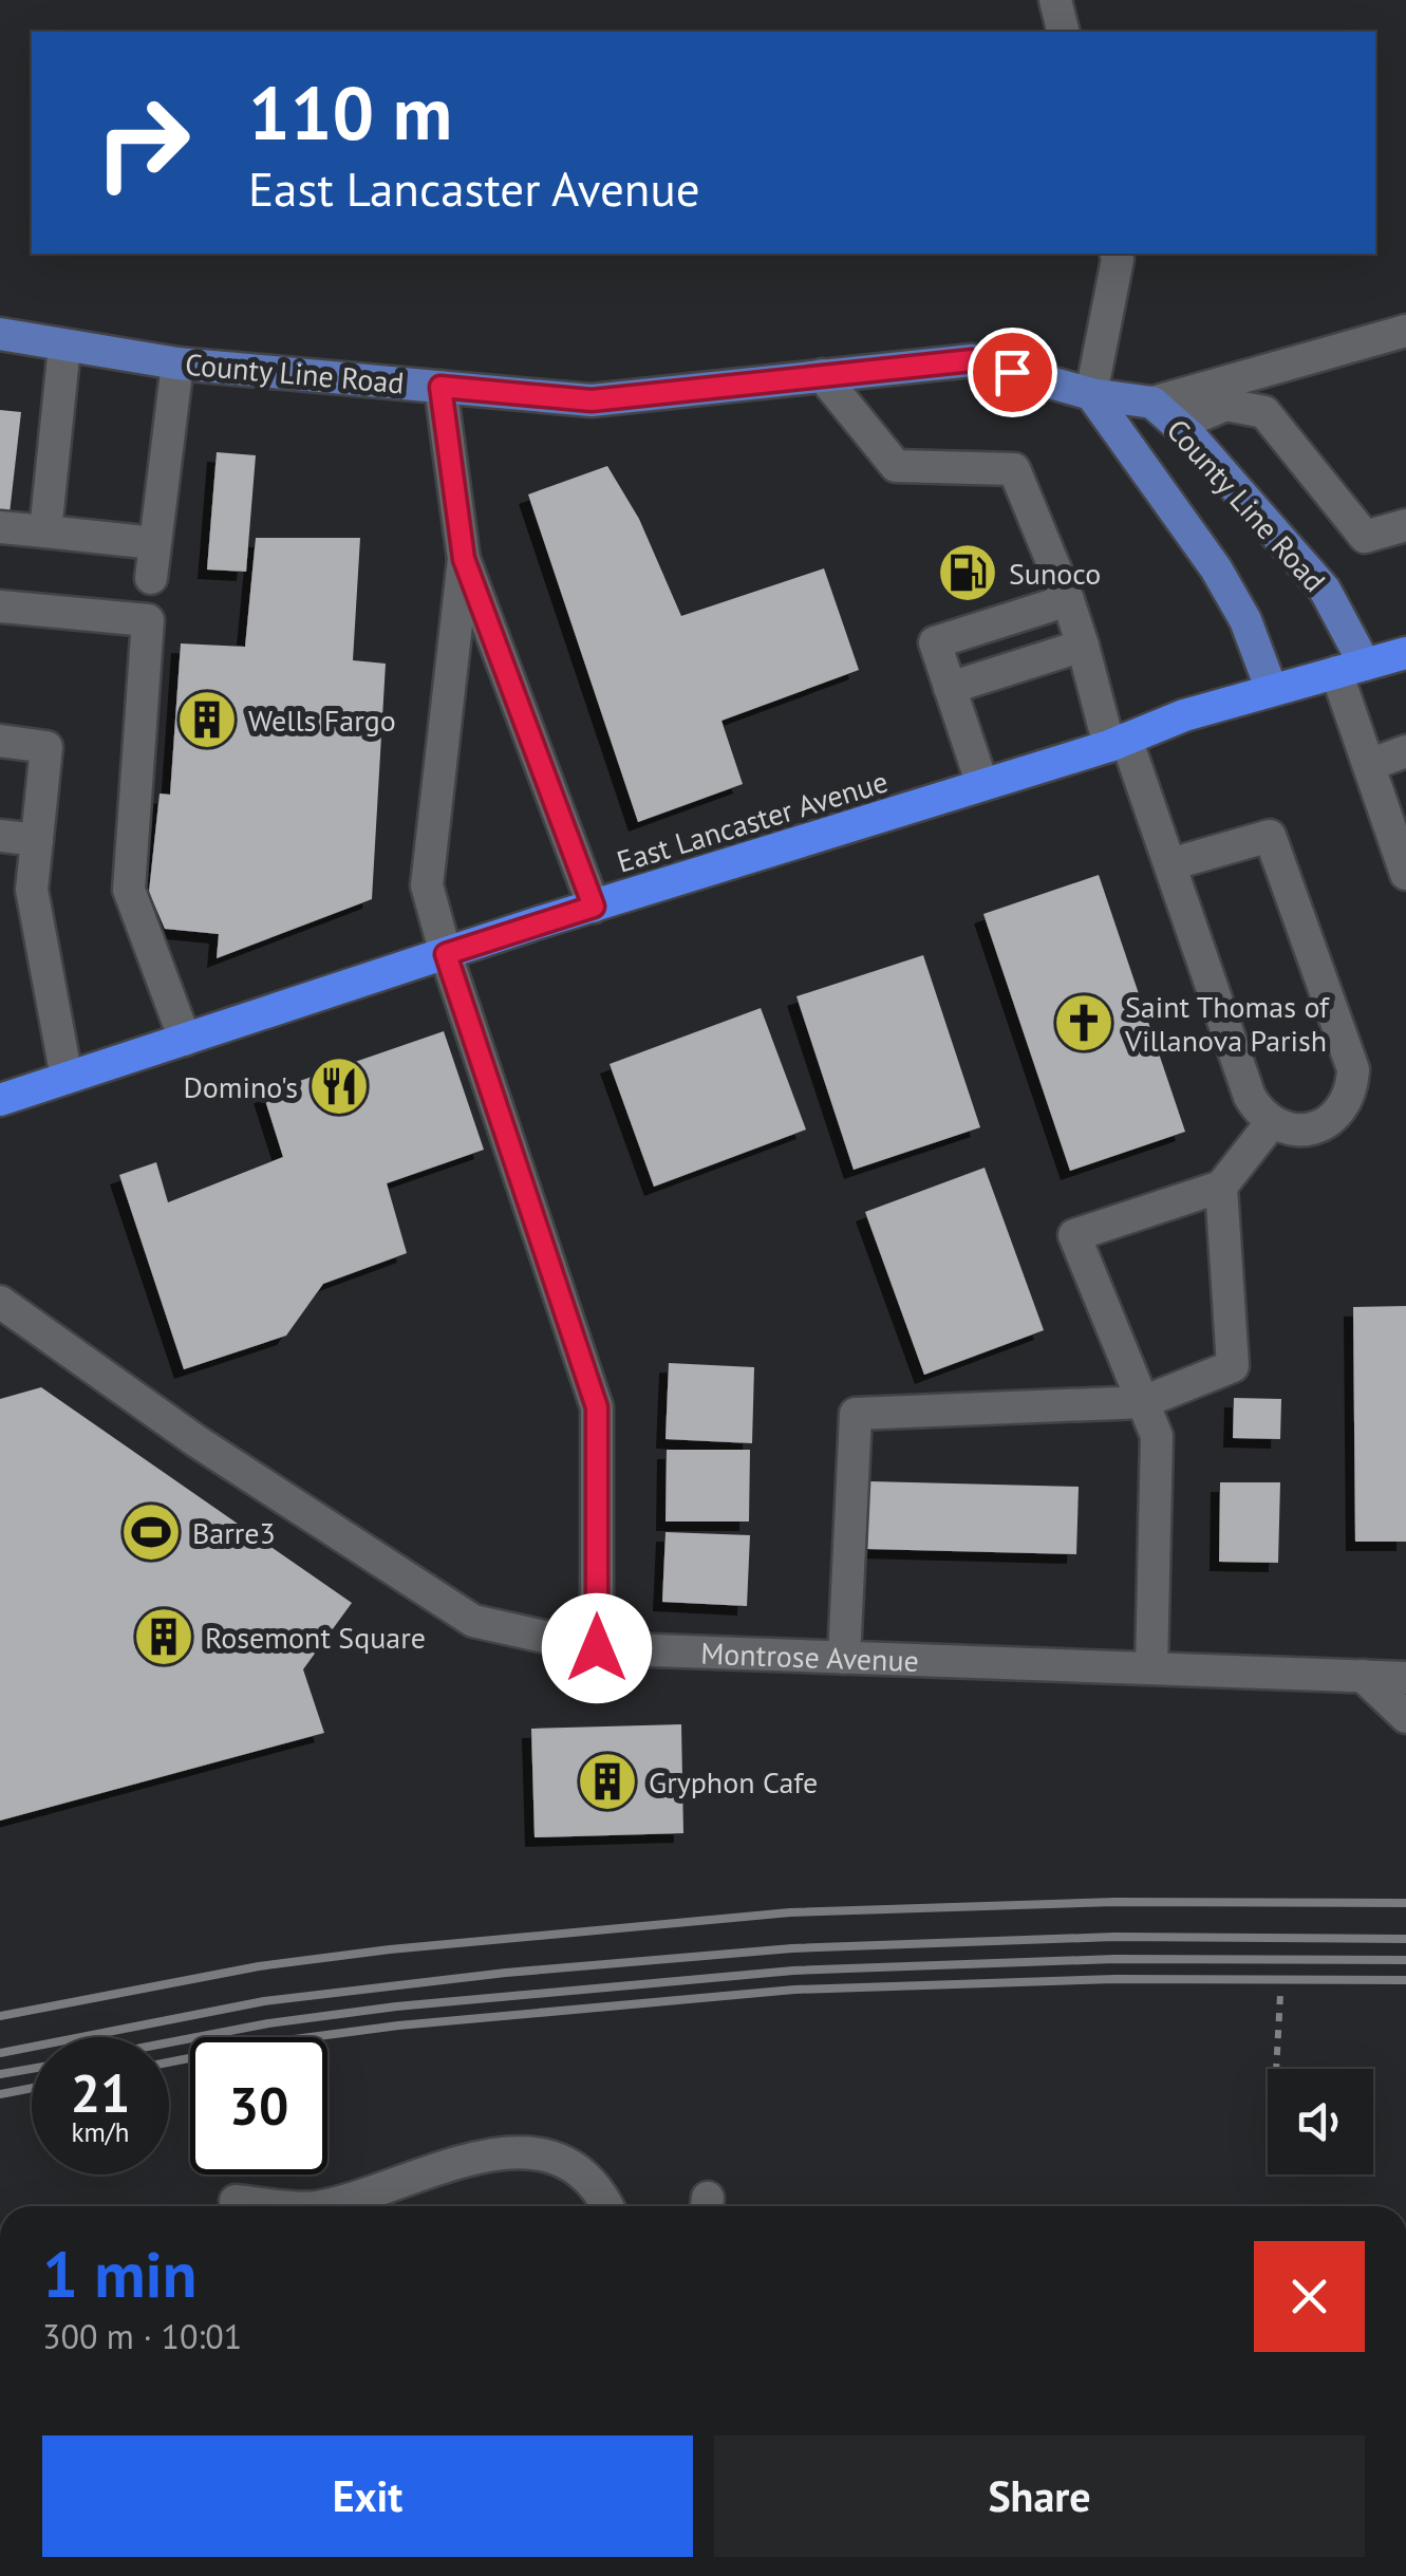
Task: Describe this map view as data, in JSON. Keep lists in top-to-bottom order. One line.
{"streets":{"highway":["East Lancaster Avenue"],"main road":["County Line Road"],"street":["Montrose Avenue"]},"crossings":[["County Line Road","East Lancaster Avenue"]],"places":{"fuel station":["Sunoco"],"building":["Wells Fargo","Rosemont Square","Gryphon Cafe"],"church":["Saint Thomas of Villanova Parish"],"restaurant":["Domino's"],"sports":["Barre3"]},"page":{"turn":["110 m","East Lancaster Avenue"],"speed":"21 km/h","limit":"30","heading":["1 min","300 m · 10:01"],"buttons":["Exit","Share"]}}
